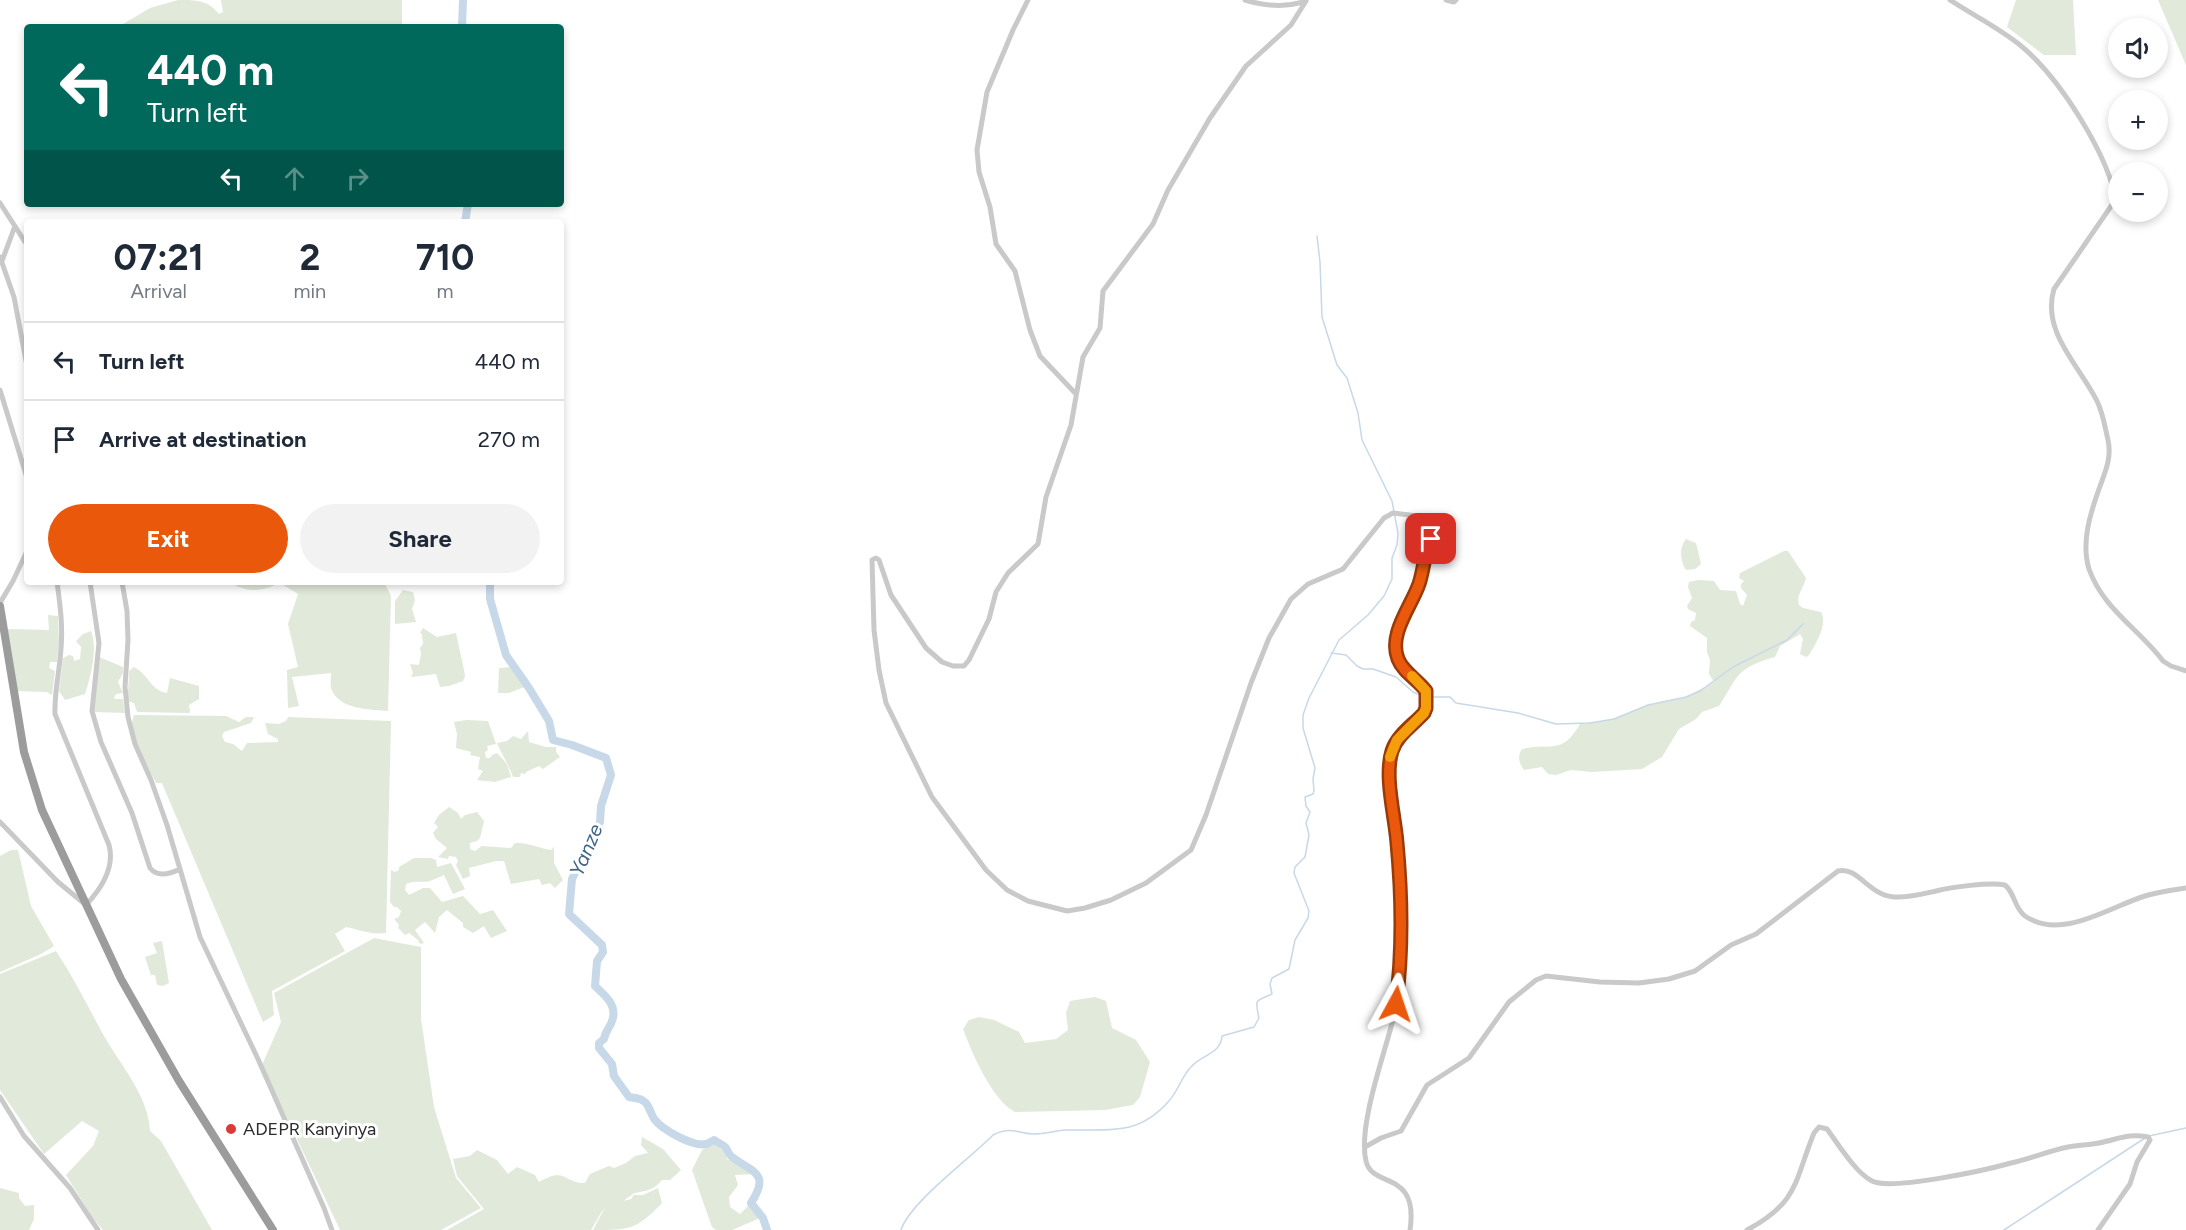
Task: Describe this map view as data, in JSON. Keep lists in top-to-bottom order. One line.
{"water":["Yanze"],"places":["ADEPR Kanyinya"],"page":{"map_buttons":["+","−"],"turn":["440 m","Turn left"],"eta":["07:21","Arrival","2","min","710","m"],"list":[{"name":"Turn left","value":"440 m"},{"name":"Arrive at destination","value":"270 m"}],"buttons":["Exit","Share"]}}
